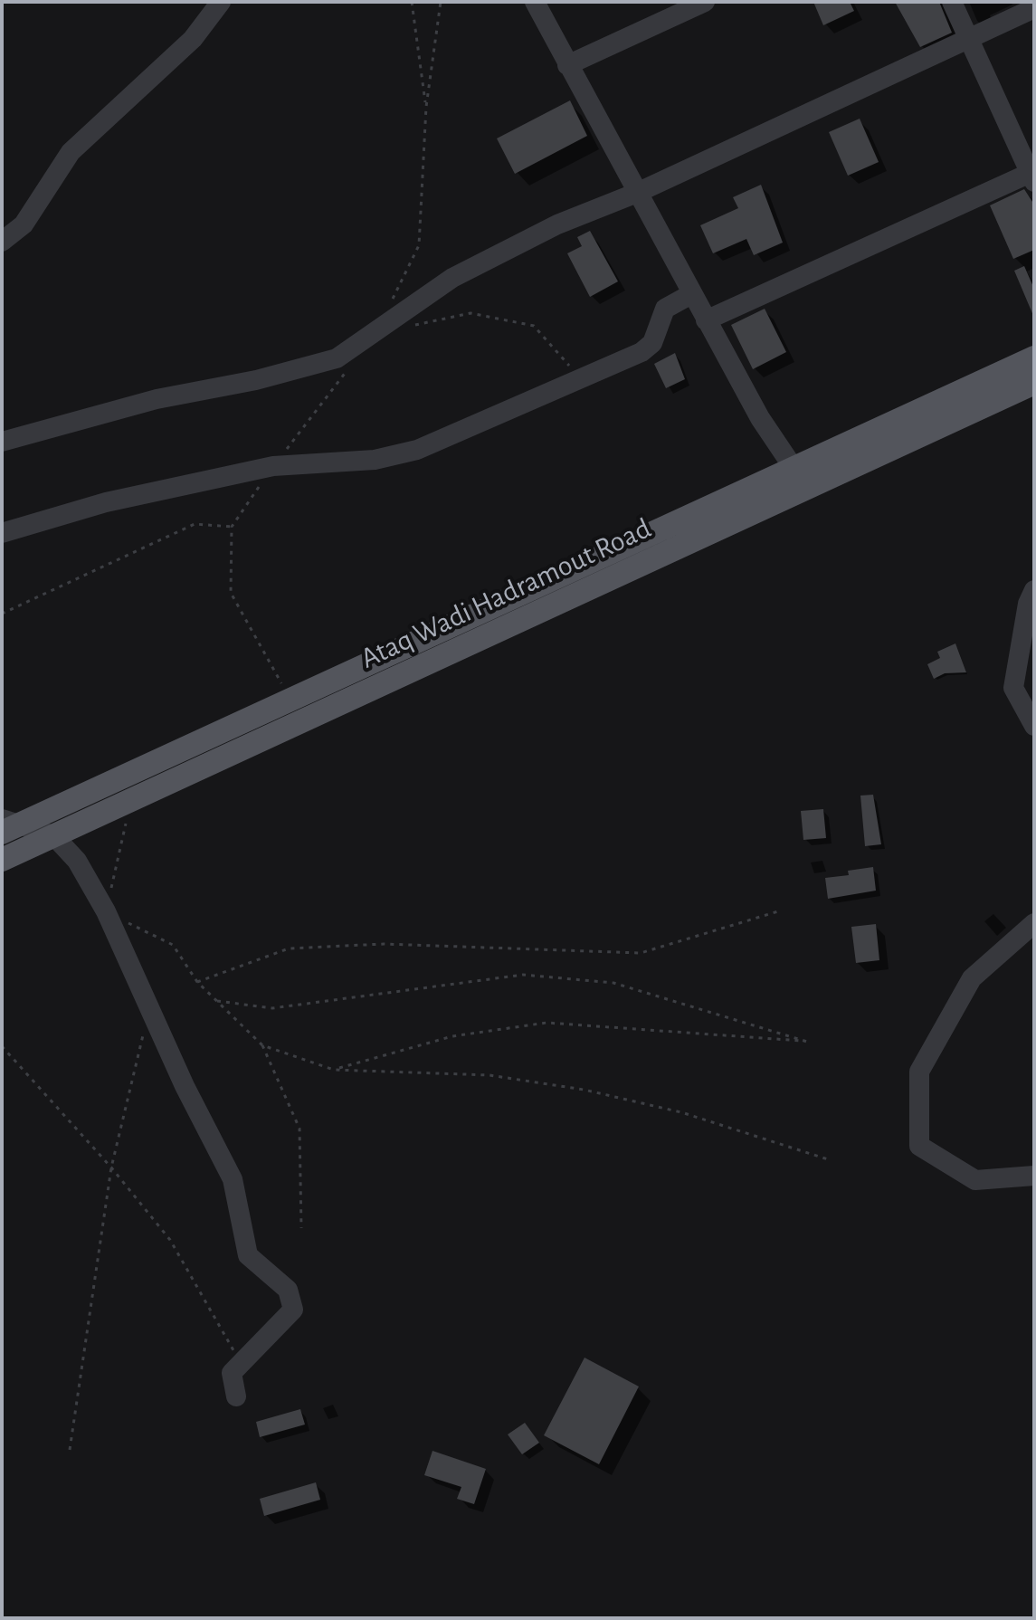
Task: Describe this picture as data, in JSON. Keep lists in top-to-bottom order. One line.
{"streets":{"main road":["Ataq Wadi Hadramout Road"]}}
